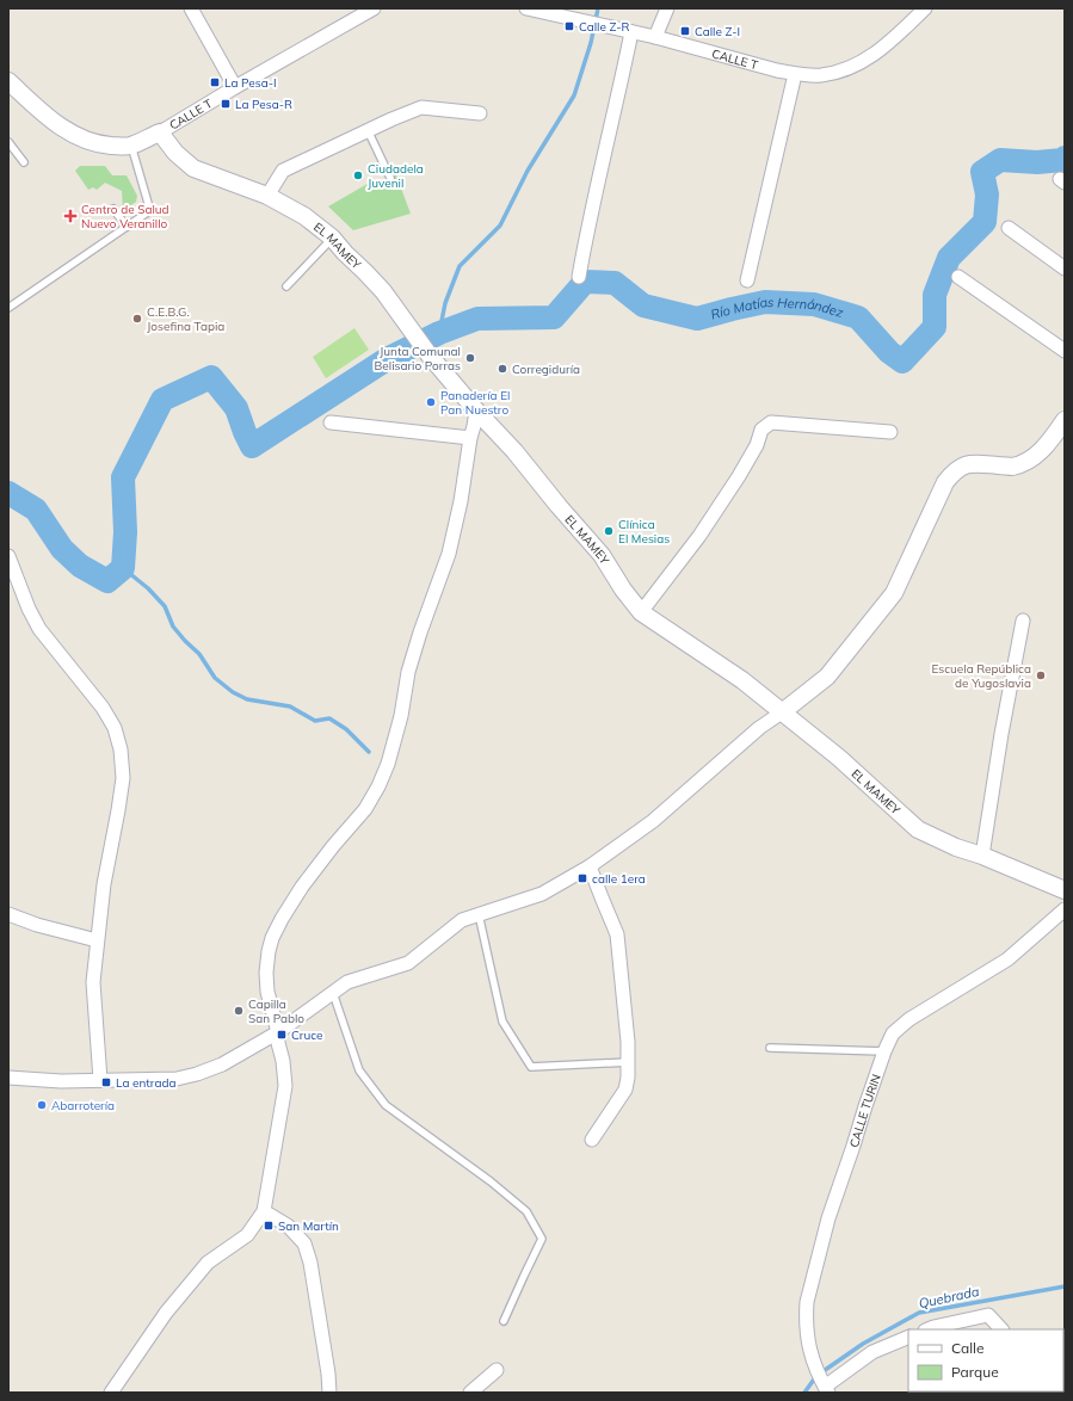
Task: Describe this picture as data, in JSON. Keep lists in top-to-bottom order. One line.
{"streets":{"street":["CALLE T","EL MAMEY","CALLE TURIN"]},"crossings":[["CALLE T","EL MAMEY"]],"water":["Río Matías Hernández","Quebrada"],"places":{"transit":["Calle Z-R","Calle Z-I","La Pesa-I","La Pesa-R","calle 1era","Cruce","La entrada","San Martín"],"other":["Ciudadela Juvenil","C.E.B.G. Josefina Tapia","Junta Comunal Belisario Porras","Corregiduría","Panadería El Pan Nuestro","Clínica El Mesias","Escuela República de Yugoslavia","Capilla San Pablo","Abarrotería"],"health":["Centro de Salud Nuevo Veranillo"]},"legend":["Calle","Parque"]}
